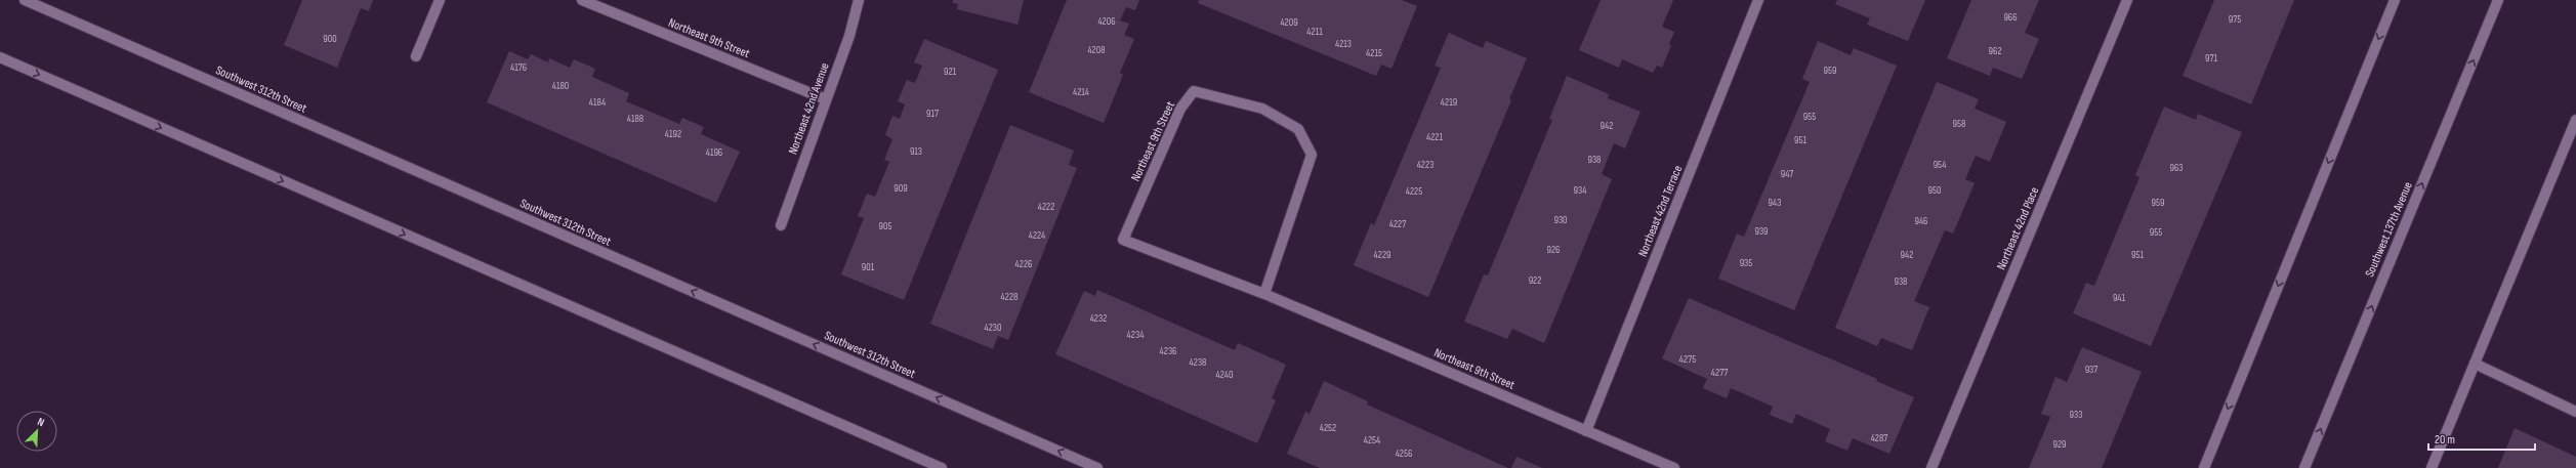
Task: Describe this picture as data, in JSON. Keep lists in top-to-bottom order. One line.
{"streets":{"main road":["Northeast 9th Street","Southwest 312th Street","Northeast 42nd Avenue","Northeast 42nd Terrace","Northeast 42nd Place","Southwest 137th Avenue"]},"crossings":[["Northeast 9th Street","Northeast 42nd Avenue"],["Northeast 9th Street","Northeast 42nd Terrace"]],"one_way":["Southwest 137th Avenue"],"house_numbers":["966","975","4206","4209","4211","900","4213","4208","962","4215","971","4176","959","921","4180","4214","4184","4219","917","955","4188","958","942","4192","4221","951","913","4196","938","4223","954","963","947","909","934","950","4225","943","959","4222","930","946","4227","905","939","955","4224","926","4229","942","951","935","4226","901","922","938","4228","941","4232","4230","4234","4236","4275","4238","937","4277","4240","933","4252","4287","4254","929","4256"],"scale_bar":"20 m","north":"top right"}
